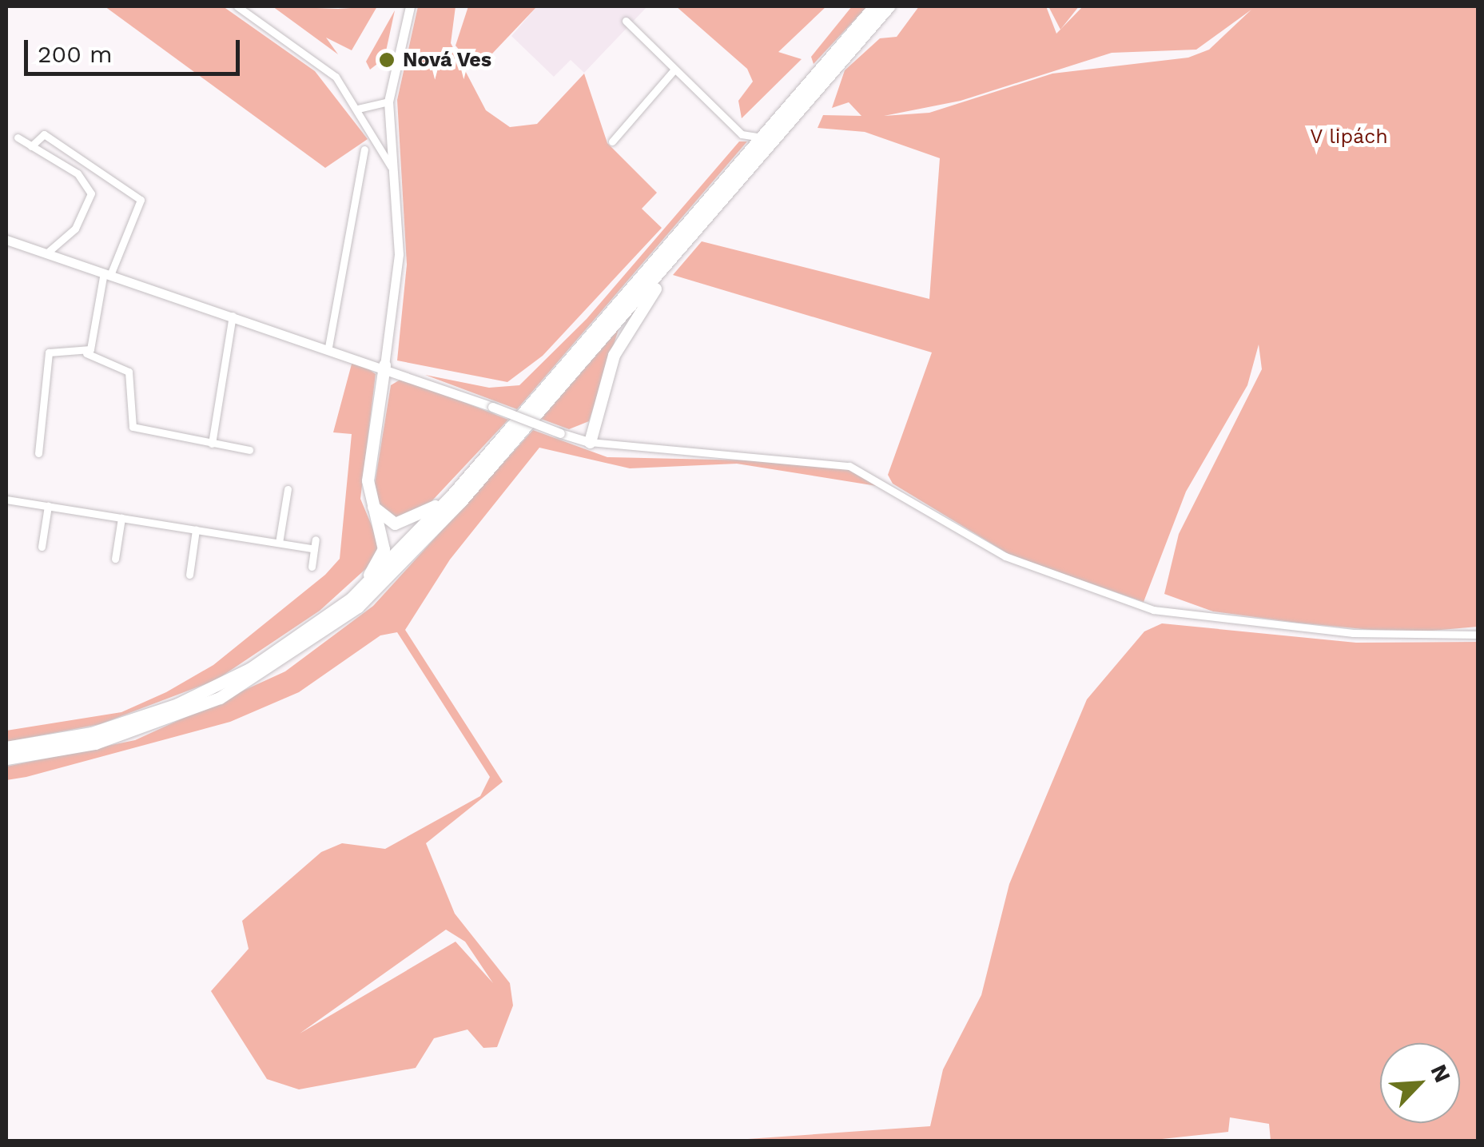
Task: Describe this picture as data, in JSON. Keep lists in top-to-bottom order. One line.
{"parks":["V lipách"],"places":["Nová Ves"],"scale_bar":"200 m","north":"top right"}
